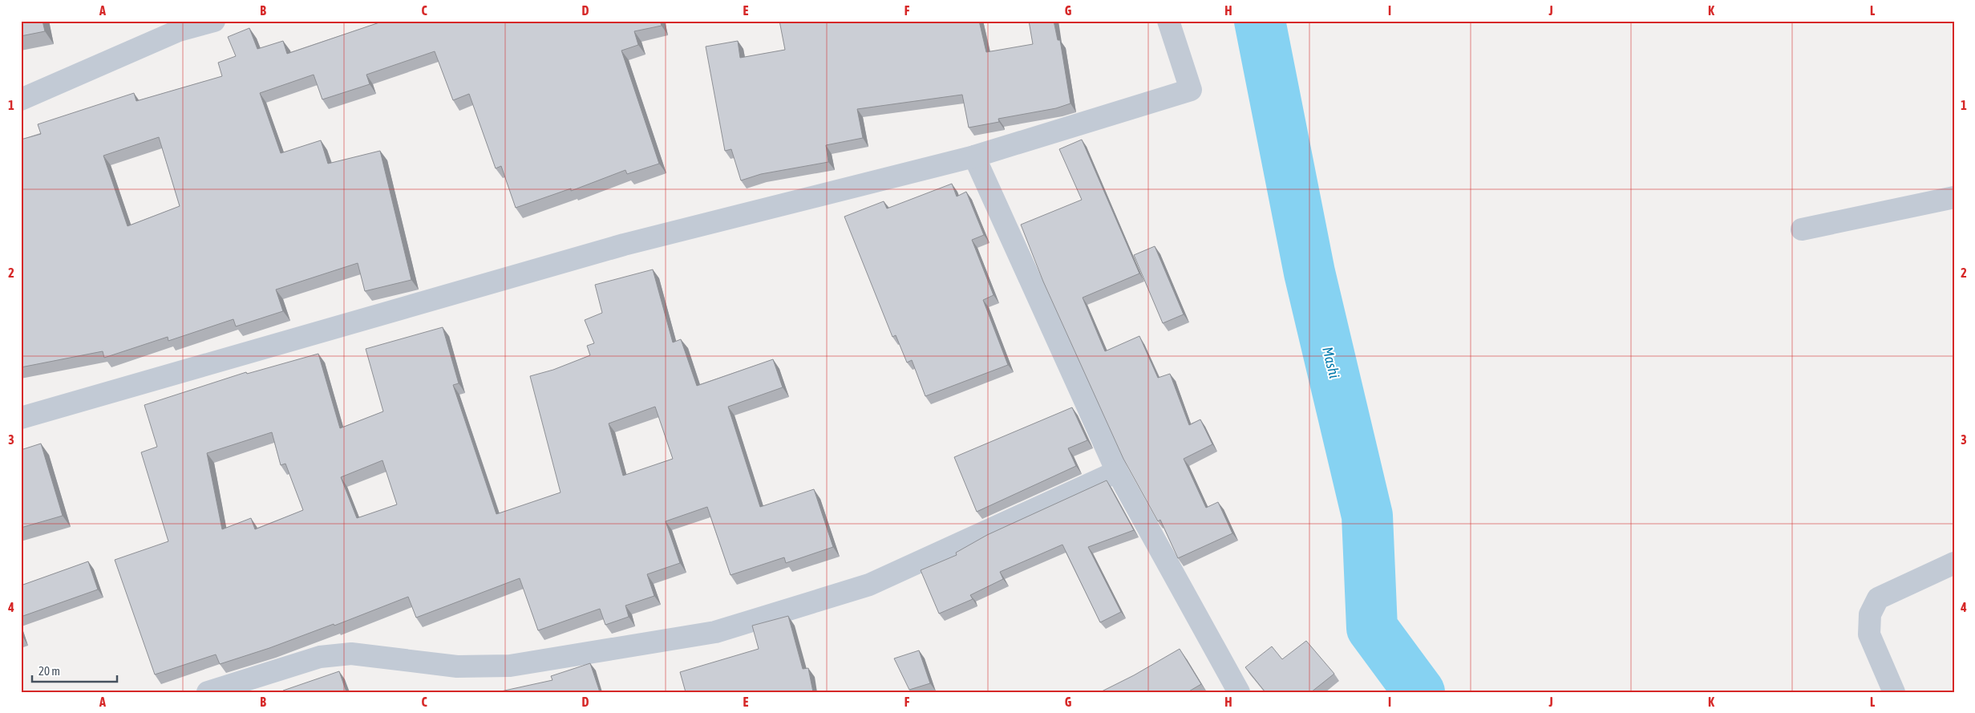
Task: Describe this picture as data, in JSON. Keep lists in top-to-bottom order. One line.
{"water":["Mashi"],"scale_bar":"20 m","grid":{"columns":["A","B","C","D","E","F","G","H","I","J","K","L"],"rows":["1","2","3","4"]}}
